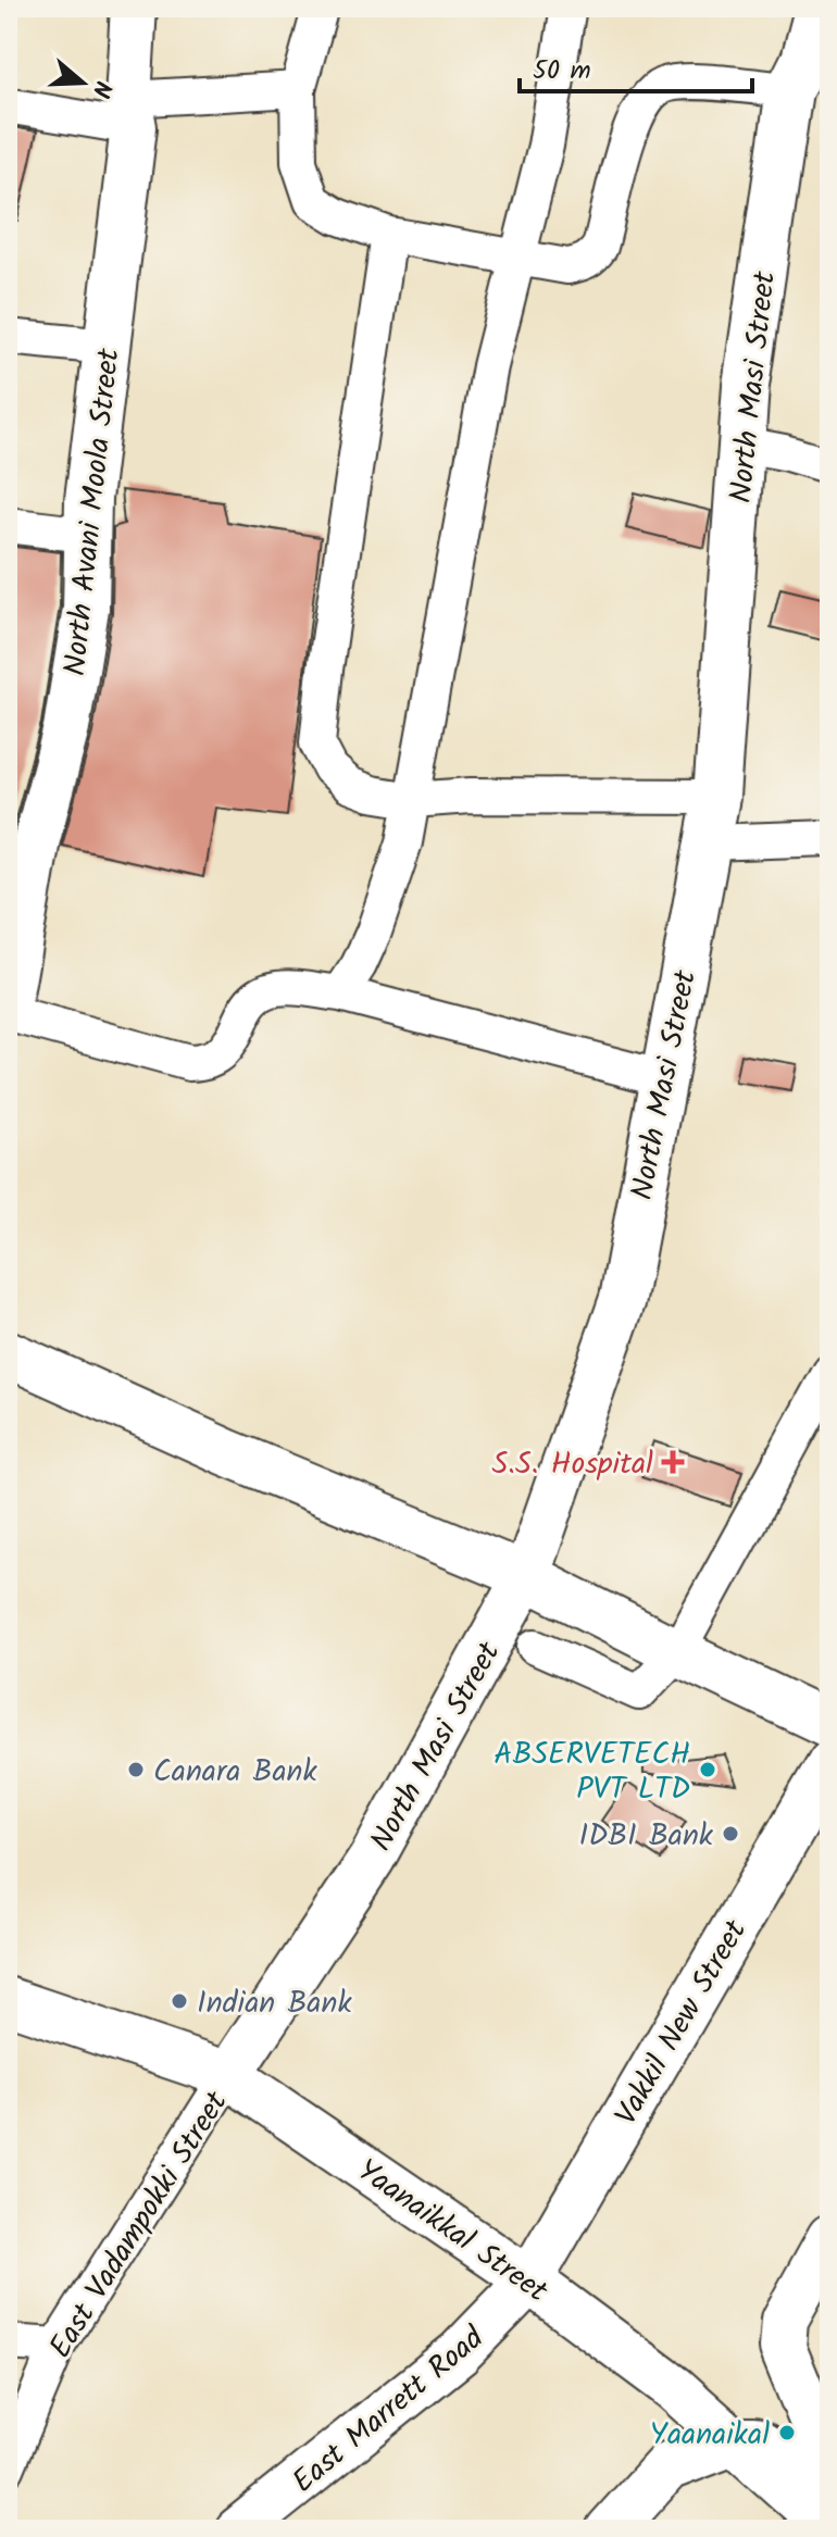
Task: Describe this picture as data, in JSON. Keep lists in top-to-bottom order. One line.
{"streets":{"main road":["North Masi Street","North Avani Moola Street","Vakkil New Street","Yaanaikkal Street","East Marrett Road"],"street":["East Vadampokki Street"]},"crossings":[["North Masi Street","East Vadampokki Street"],["North Masi Street","Yaanaikkal Street"],["Vakkil New Street","Yaanaikkal Street"],["Vakkil New Street","East Marrett Road"],["East Vadampokki Street","Yaanaikkal Street"],["Yaanaikkal Street","East Marrett Road"]],"places":{"health":["S.S. Hospital"],"other":["Canara Bank","ABSERVETECH PVT LTD","IDBI Bank","Indian Bank","Yaanaikal"]},"scale_bar":"50 m","north":"right"}
